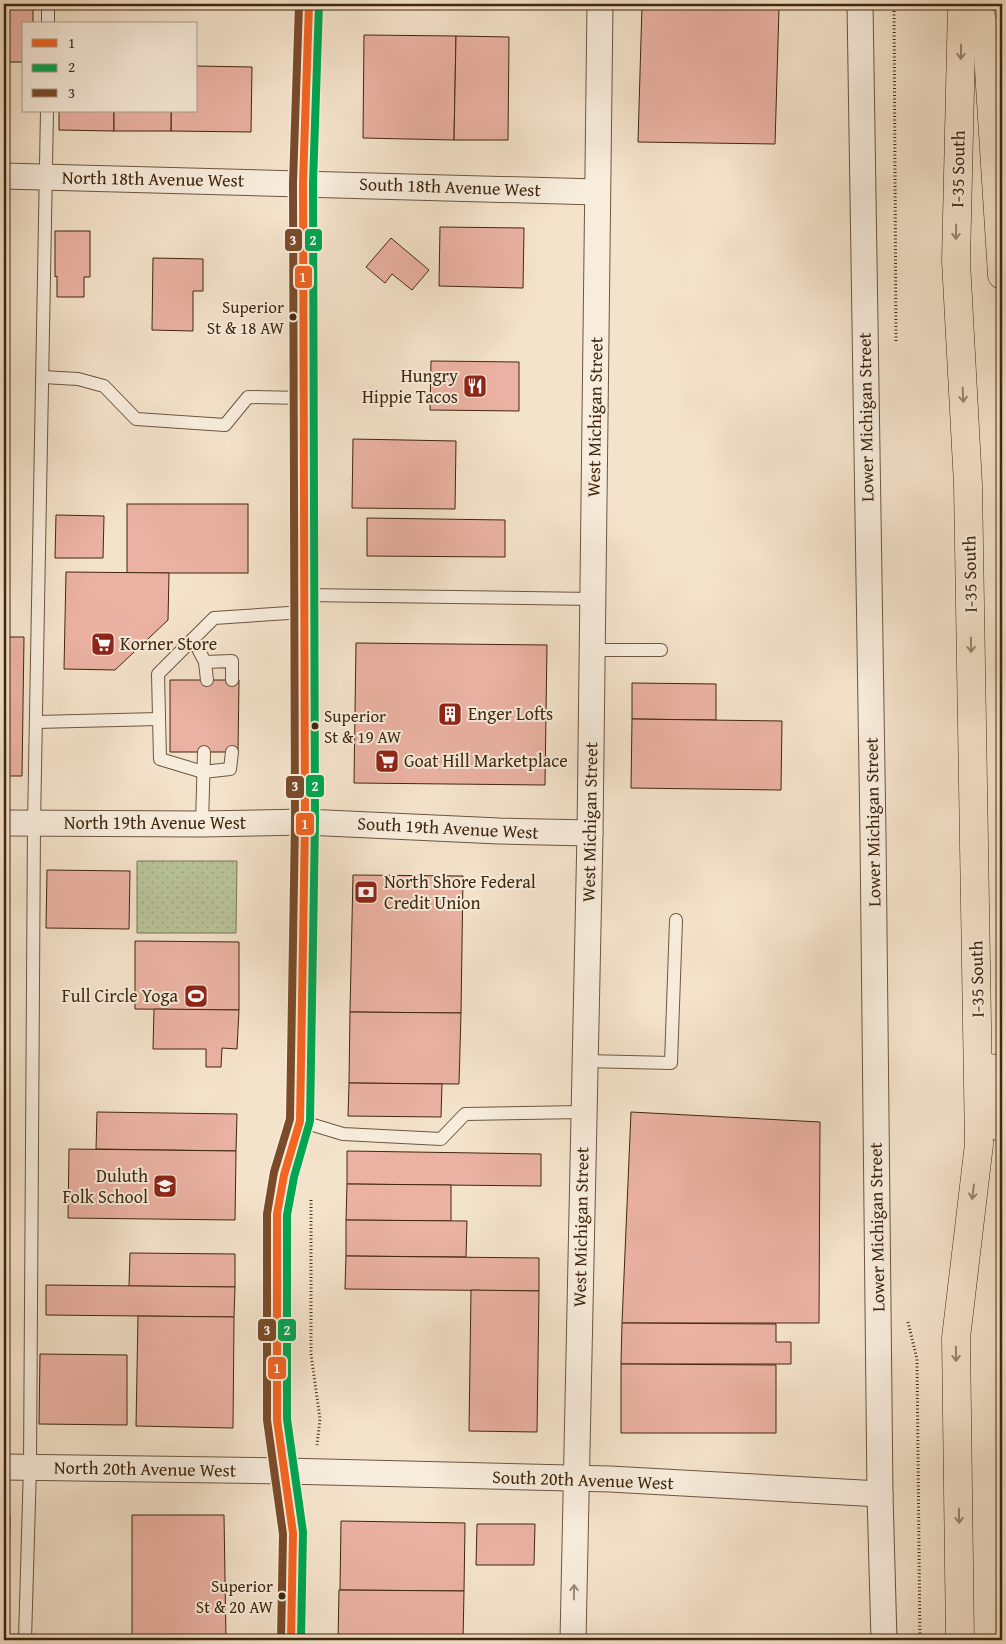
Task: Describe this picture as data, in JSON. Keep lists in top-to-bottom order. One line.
{"streets":{"highway":["I-35 South"],"street":["North 18th Avenue West","South 18th Avenue West","West Michigan Street","Lower Michigan Street","North 19th Avenue West","South 19th Avenue West","North 20th Avenue West","South 20th Avenue West"]},"crossings":[["North 18th Avenue West","South 18th Avenue West"],["South 18th Avenue West","West Michigan Street"],["West Michigan Street","South 19th Avenue West"],["West Michigan Street","South 20th Avenue West"],["Lower Michigan Street","South 20th Avenue West"],["North 19th Avenue West","South 19th Avenue West"],["North 20th Avenue West","South 20th Avenue West"]],"one_way":["I-35 South"],"places":{"other":["Superior St & 18 AW","Superior St & 19 AW","Superior St & 20 AW"],"restaurant":["Hungry Hippie Tacos"],"supermarket":["Korner Store","Goat Hill Marketplace"],"building":["Enger Lofts"],"bank":["North Shore Federal Credit Union"],"sports":["Full Circle Yoga"],"school or university":["Duluth Folk School"]},"lines":["transit line 1","transit line 2","transit line 3"],"legend":["1","2","3"]}
